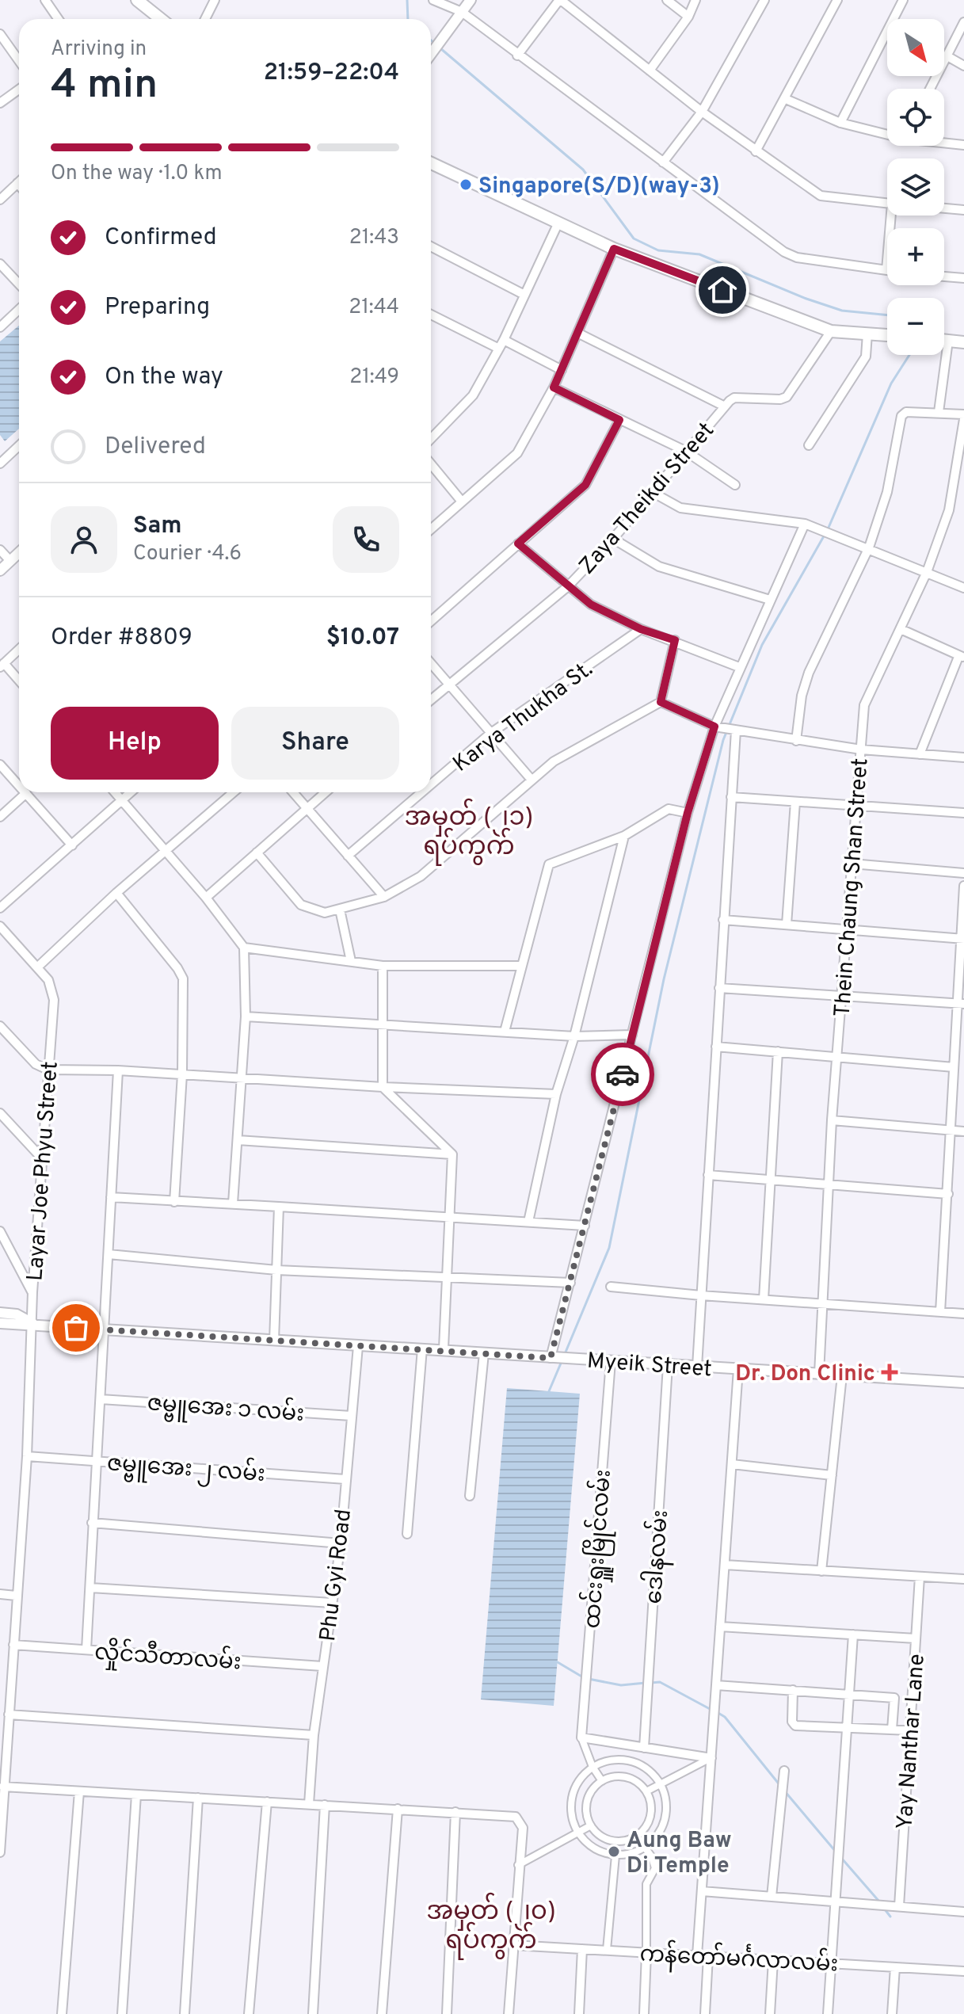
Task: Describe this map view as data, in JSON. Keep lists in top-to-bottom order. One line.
{"streets":{"street":["Zaya Theikdi Street","Karya Thukha St.","Thein Chaung Shan Street","Layar Joe Phyu Street","Myeik Street","ဇမ္ဗူအေး ၁ လမ်း","ဇမ္ဗူအေး ၂ လမ်း","ထင်းရှူးမြိုင်လမ်း","ဒေါနလမ်း","Phu Gyi Road","လှိုင်သီတာလမ်း","Yay Nanthar Lane","ကန်တော်မင်္ဂလာလမ်း"]},"crossings":[["Thein Chaung Shan Street","Myeik Street"],["Layar Joe Phyu Street","Myeik Street"],["Layar Joe Phyu Street","ဇမ္ဗူအေး ၂ လမ်း"],["Layar Joe Phyu Street","လှိုင်သီတာလမ်း"],["Myeik Street","ထင်းရှူးမြိုင်လမ်း"],["Myeik Street","ဒေါနလမ်း"],["Myeik Street","Phu Gyi Road"],["ဇမ္ဗူအေး ၁ လမ်း","Phu Gyi Road"],["ဇမ္ဗူအေး ၂ လမ်း","Phu Gyi Road"],["Phu Gyi Road","လှိုင်သီတာလမ်း"]],"districts":["အမှတ် (၂၁) ရပ်ကွက်","အမှတ် (၂၀) ရပ်ကွက်"],"places":{"other":["Singapore(S/D)(way-3)","Aung Baw Di Temple"],"health":["Dr. Don Clinic"]},"north":"bottom right","page":{"map_buttons":["+","−"],"heading":["4 min","Arriving in","21:59–22:04"],"panel":["Sam","Courier · 4.6","Order #8809","$10.07"],"bar":"On the way · 1.0 km","list":[["Confirmed","21:43"],["Preparing","21:44"],["On the way","21:49"],"Delivered"],"buttons":["Help","Share"]}}
